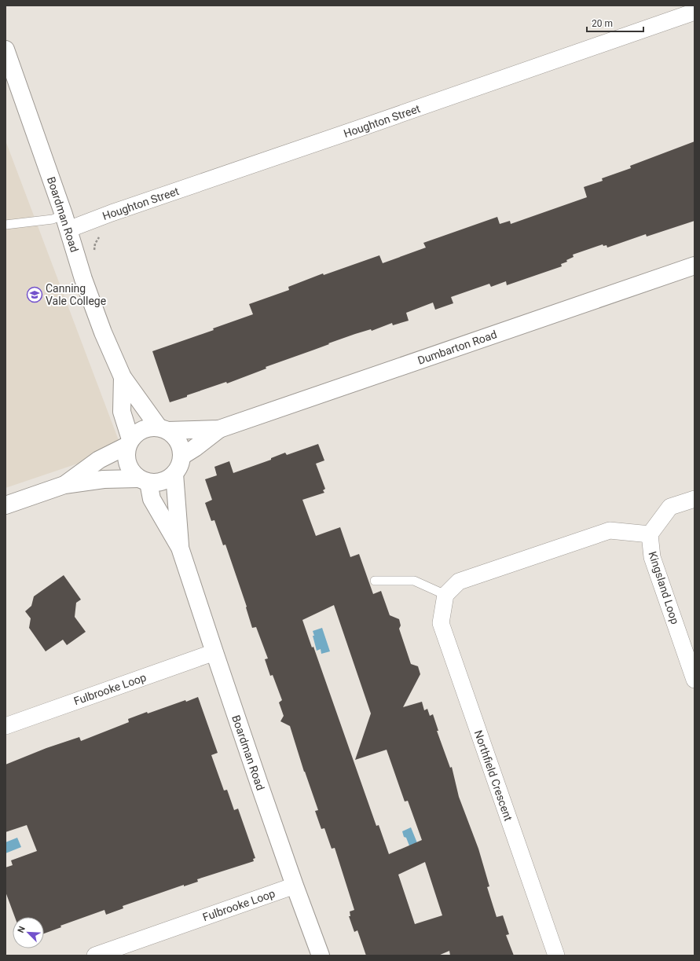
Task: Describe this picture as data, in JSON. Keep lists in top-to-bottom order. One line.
{"streets":{"street":["Houghton Street","Boardman Road","Dumbarton Road","Kingsland Loop","Fulbrooke Loop","Northfield Crescent"]},"crossings":[["Houghton Street","Boardman Road"],["Boardman Road","Dumbarton Road"],["Boardman Road","Fulbrooke Loop"]],"places":{"school or university":["Canning Vale College"]},"scale_bar":"20 m","north":"top left"}
